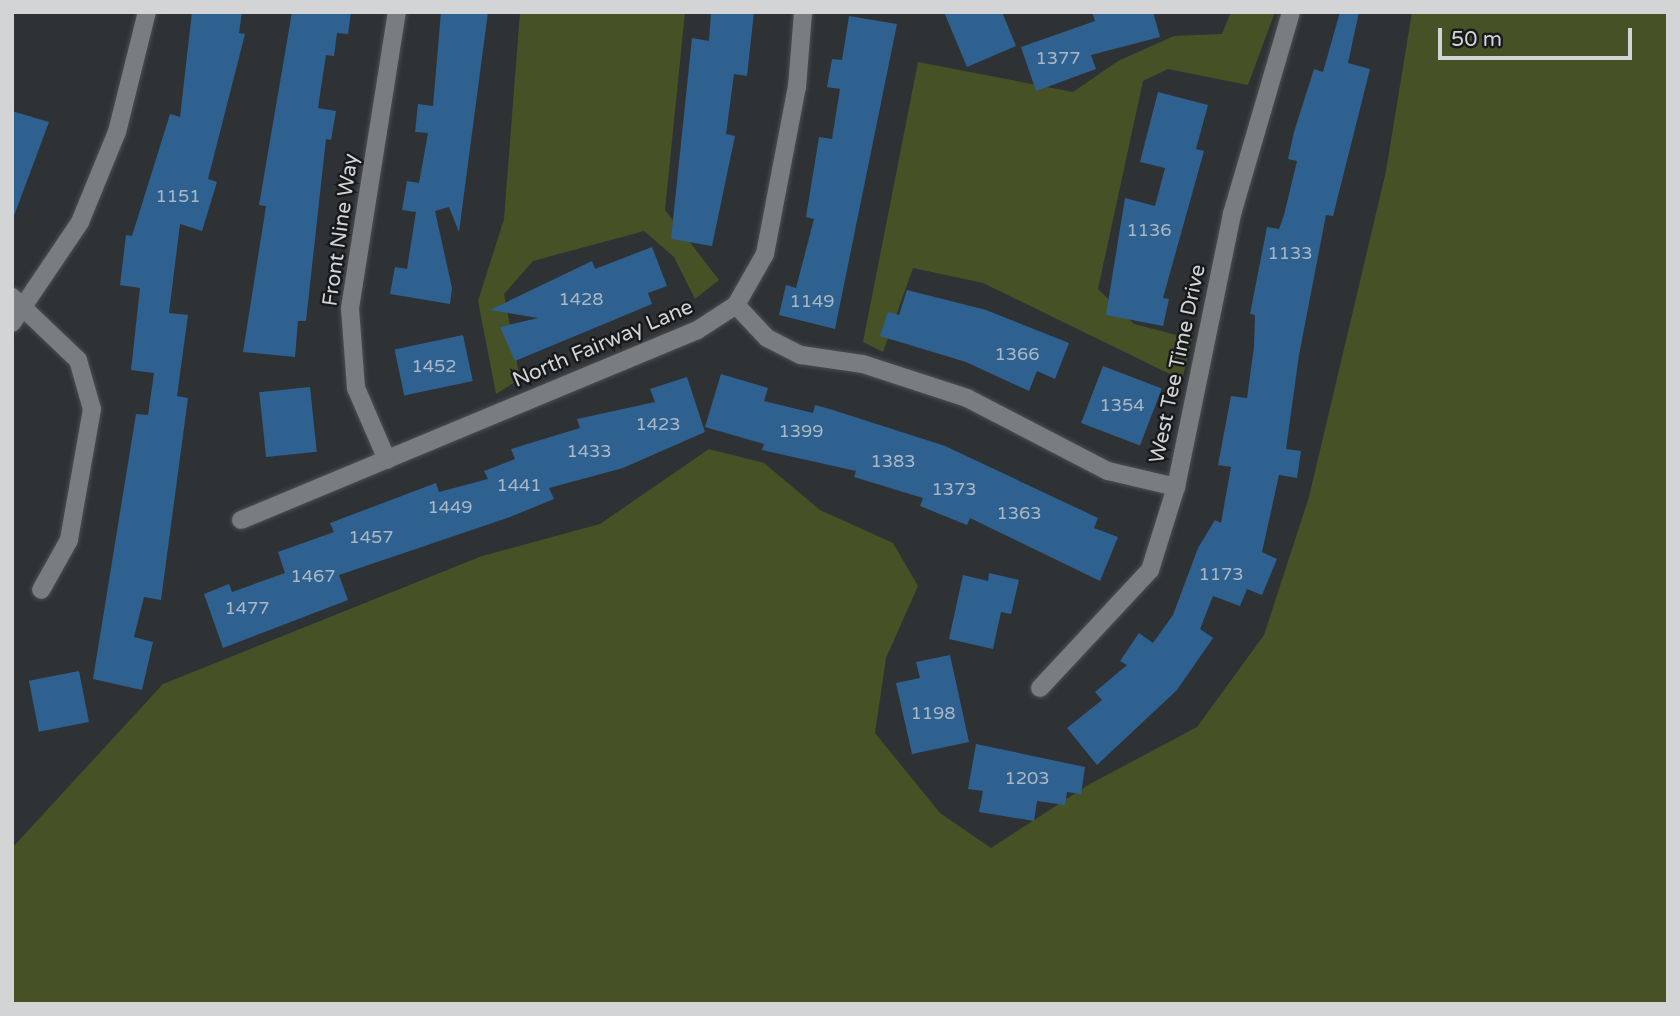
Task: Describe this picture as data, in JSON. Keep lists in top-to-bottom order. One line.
{"streets":{"street":["Front Nine Way","North Fairway Lane","West Tee Time Drive"]},"crossings":[["Front Nine Way","North Fairway Lane"]],"house_numbers":["1377","1151","1136","1133","1428","1149","1366","1452","1354","1423","1399","1433","1383","1441","1373","1449","1363","1457","1173","1467","1477","1198","1203"],"scale_bar":"50 m"}
